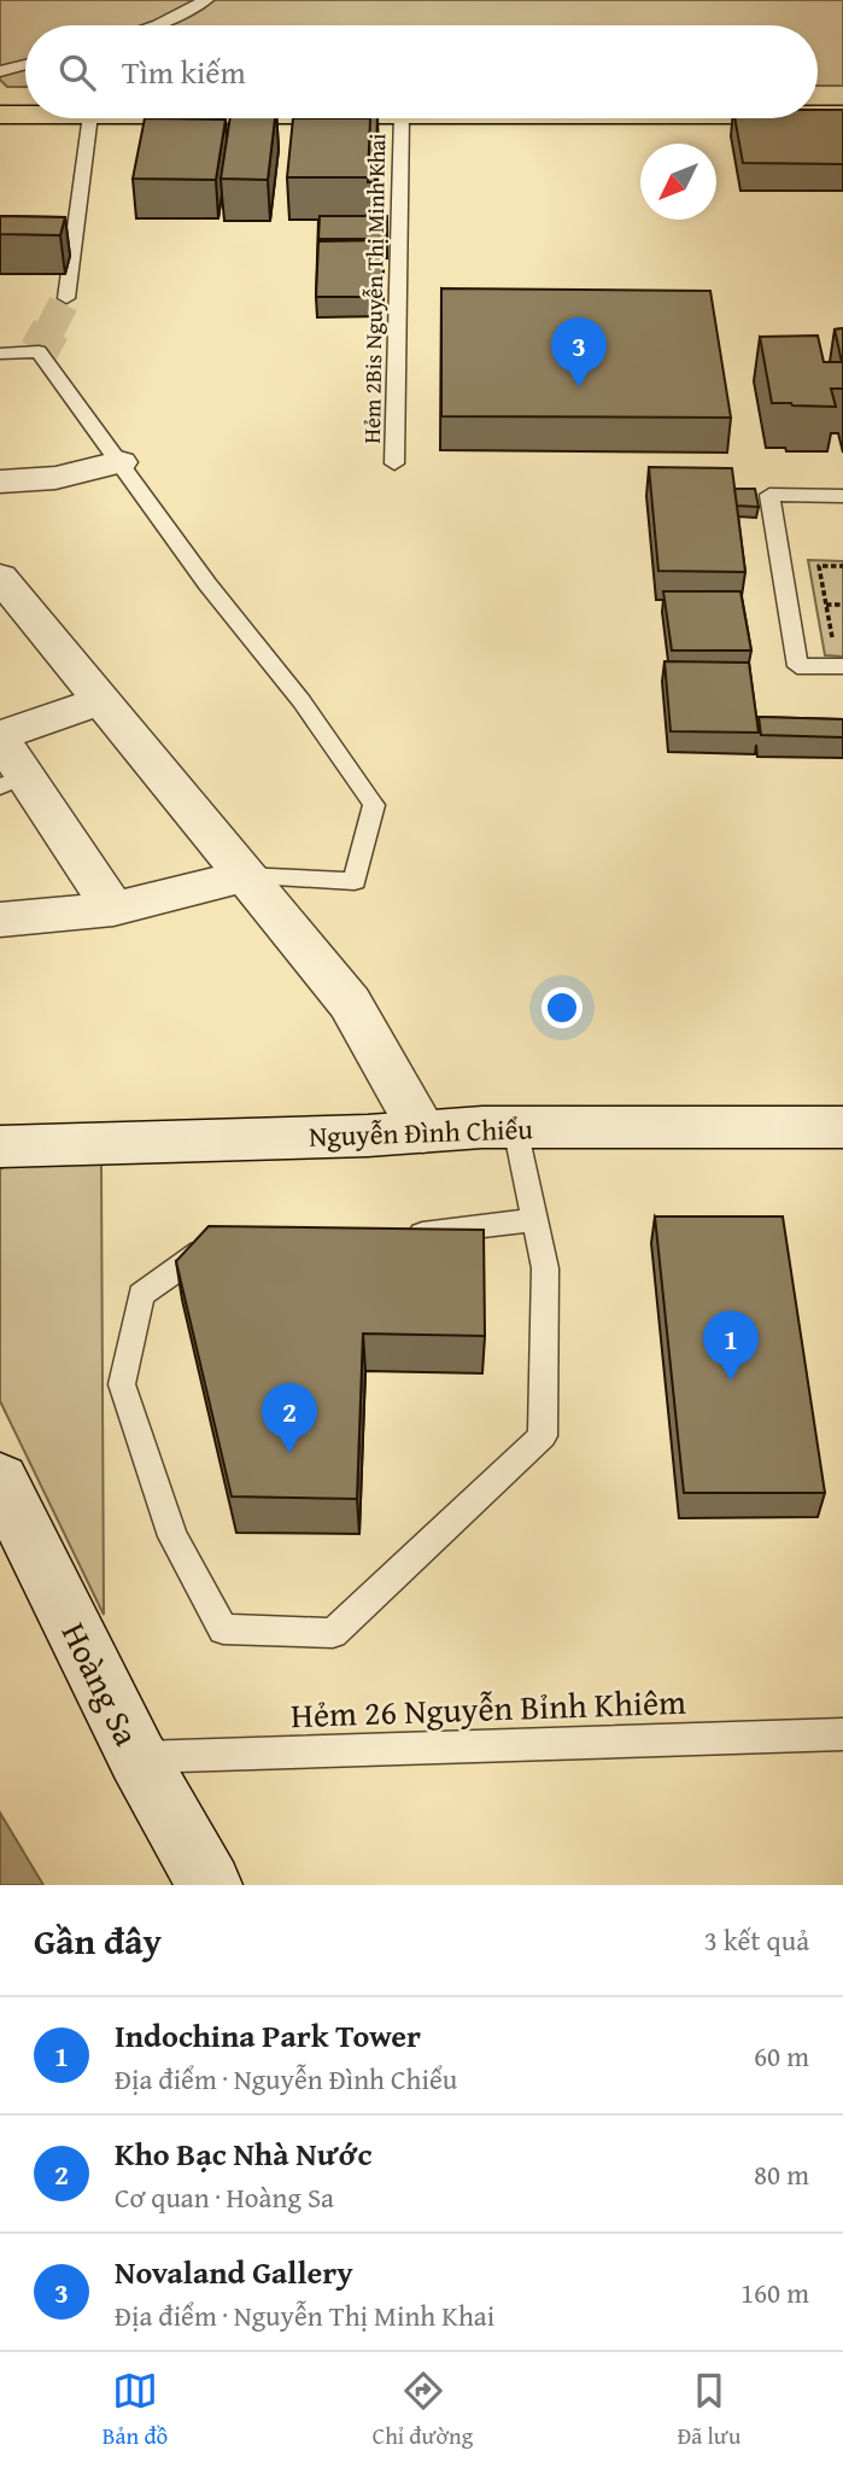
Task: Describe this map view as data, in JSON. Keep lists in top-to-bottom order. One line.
{"streets":{"street":["Nguyễn Đình Chiểu","Hoàng Sa"],"lane":["Hẻm 2Bis Nguyễn Thị Minh Khai","Hẻm 26 Nguyễn Bỉnh Khiêm"]},"crossings":[["Hoàng Sa","Hẻm 26 Nguyễn Bỉnh Khiêm"]],"north":"bottom left","page":{"search":"Tìm kiếm","pins":["3","1","2"],"heading":["Gần đây","3 kết quả"],"list":[{"mark":"1","name":"Indochina Park Tower","note":"Địa điểm · Nguyễn Đình Chiểu","value":"60 m"},{"mark":"2","name":"Kho Bạc Nhà Nước","note":"Cơ quan · Hoàng Sa","value":"80 m"},{"mark":"3","name":"Novaland Gallery","note":"Địa điểm · Nguyễn Thị Minh Khai","value":"160 m"}],"nav":["Bản đồ","Chỉ đường","Đã lưu"]}}
